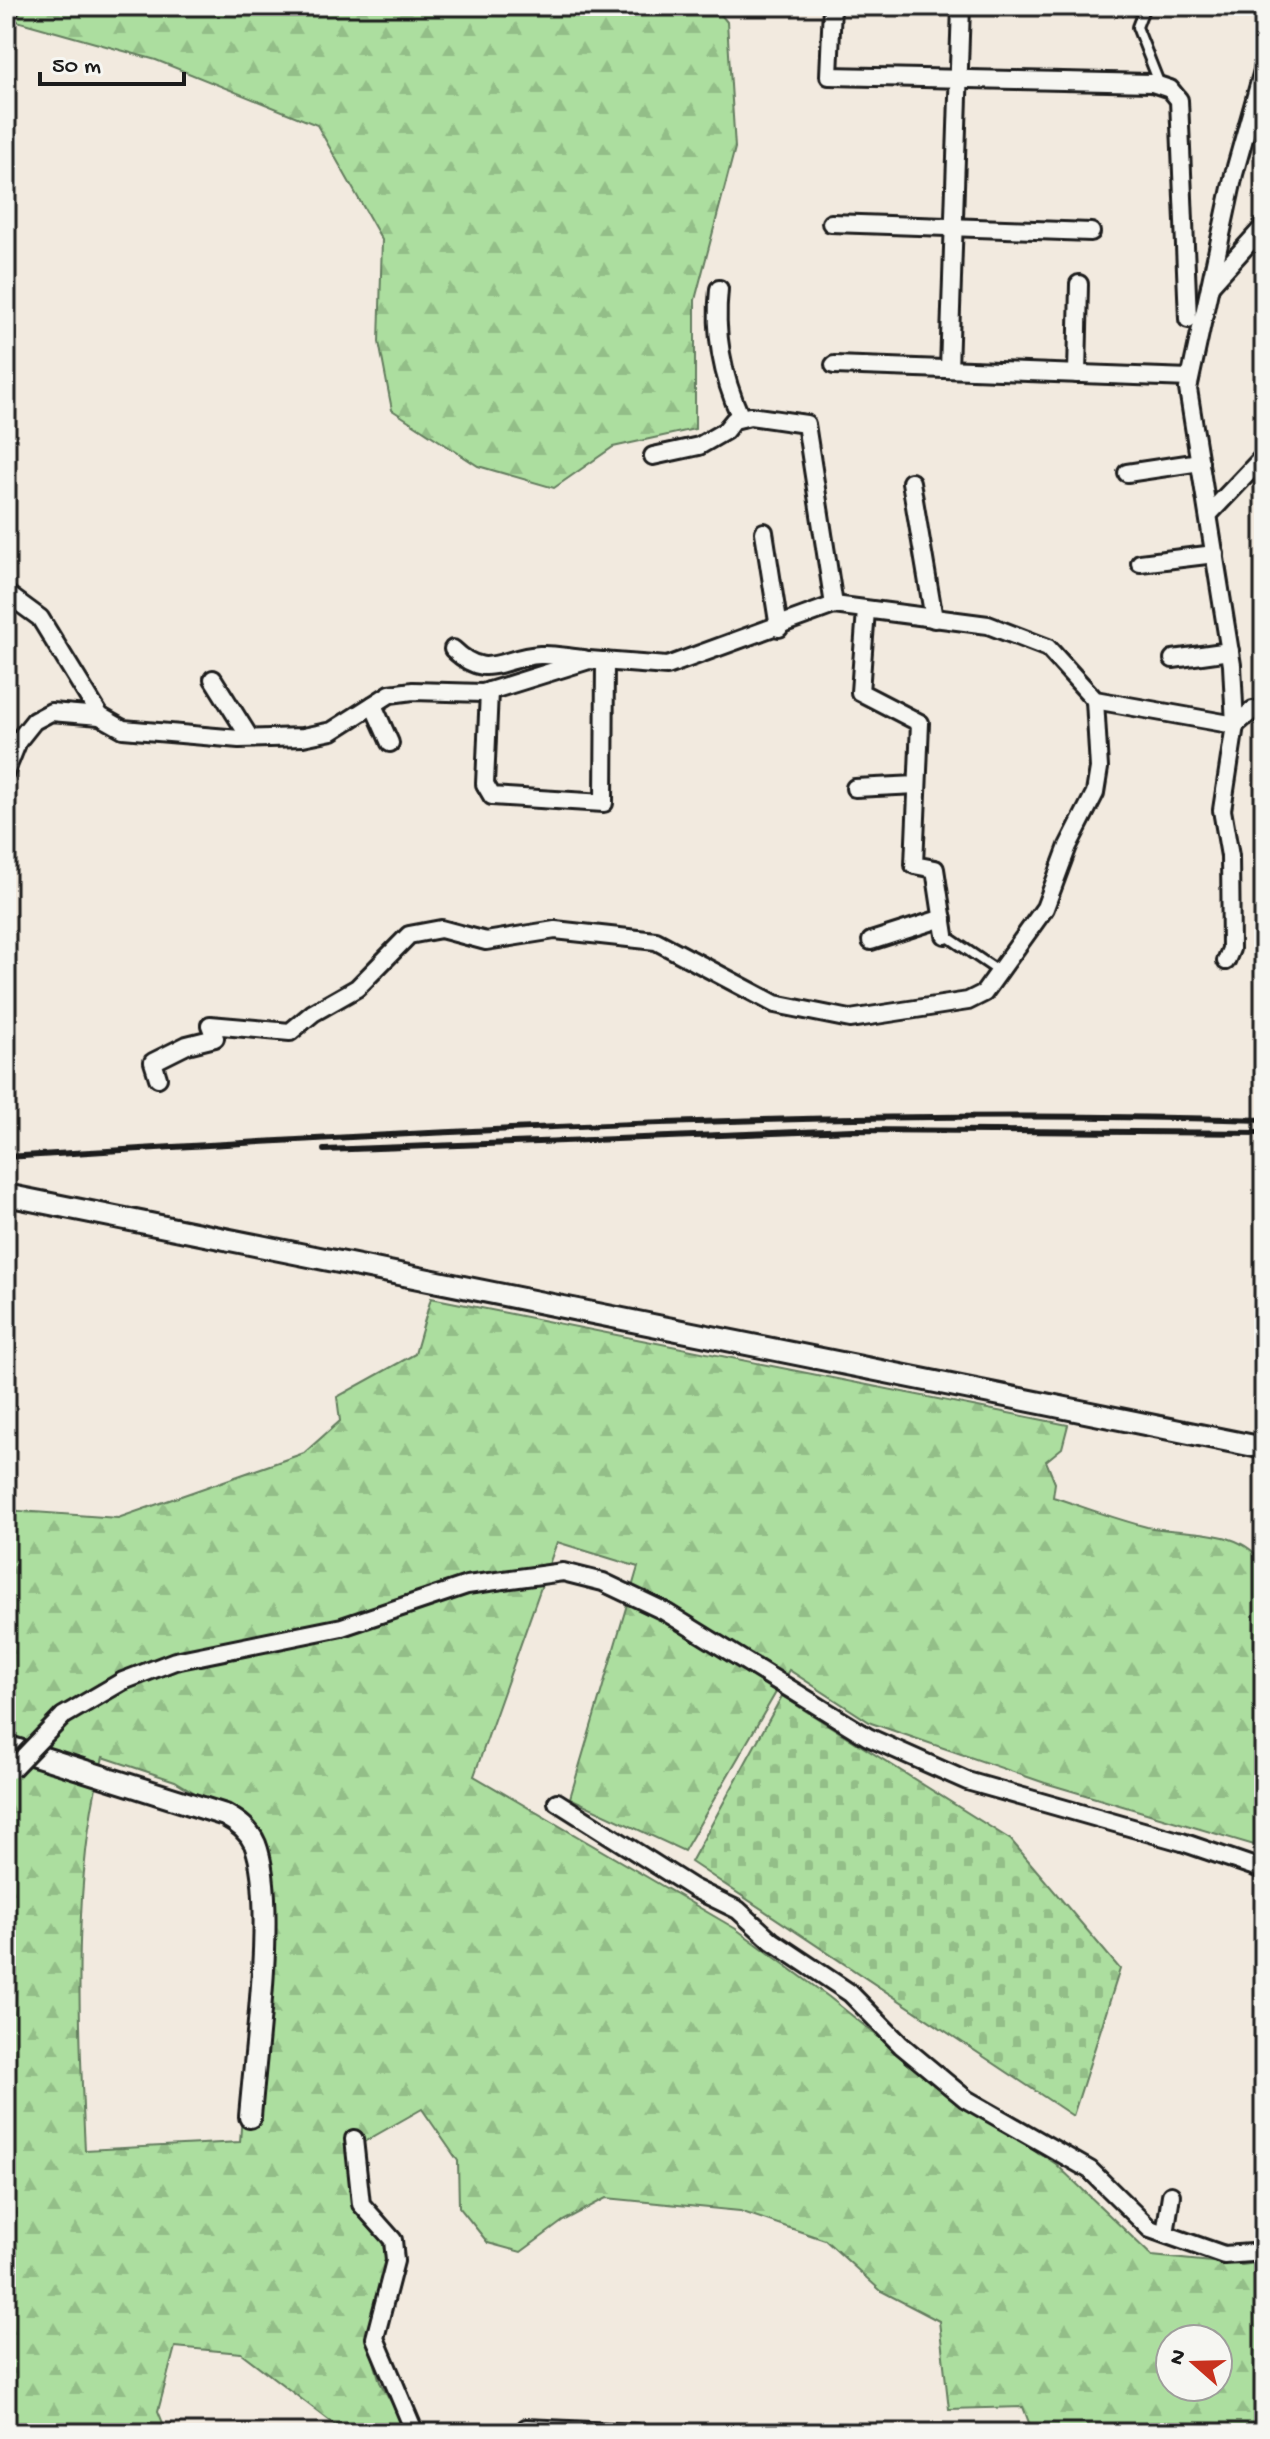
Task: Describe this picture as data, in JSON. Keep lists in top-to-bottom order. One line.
{"scale_bar":"50 m","north":"left"}
